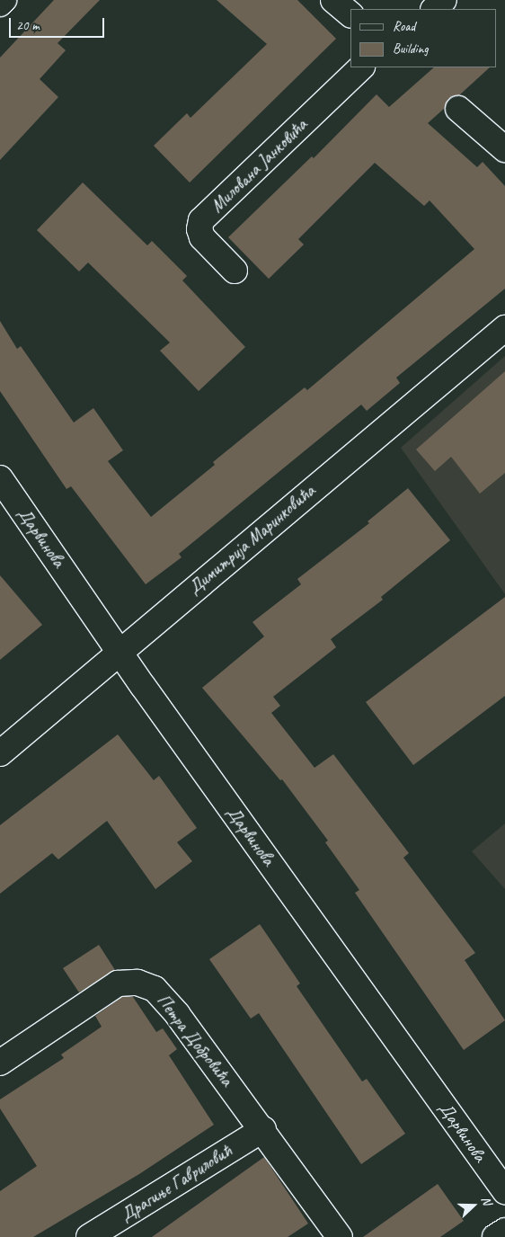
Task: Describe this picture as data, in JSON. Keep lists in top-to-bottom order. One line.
{"streets":{"street":["Милована Јанковића","Дарвинова","Димитрија Маринковића","Петра Добровића","Драгиње Гавриловић"]},"crossings":[["Дарвинова","Димитрија Маринковића"],["Петра Добровића","Драгиње Гавриловић"]],"legend":["Road","Building"],"scale_bar":"20 m","north":"right"}
